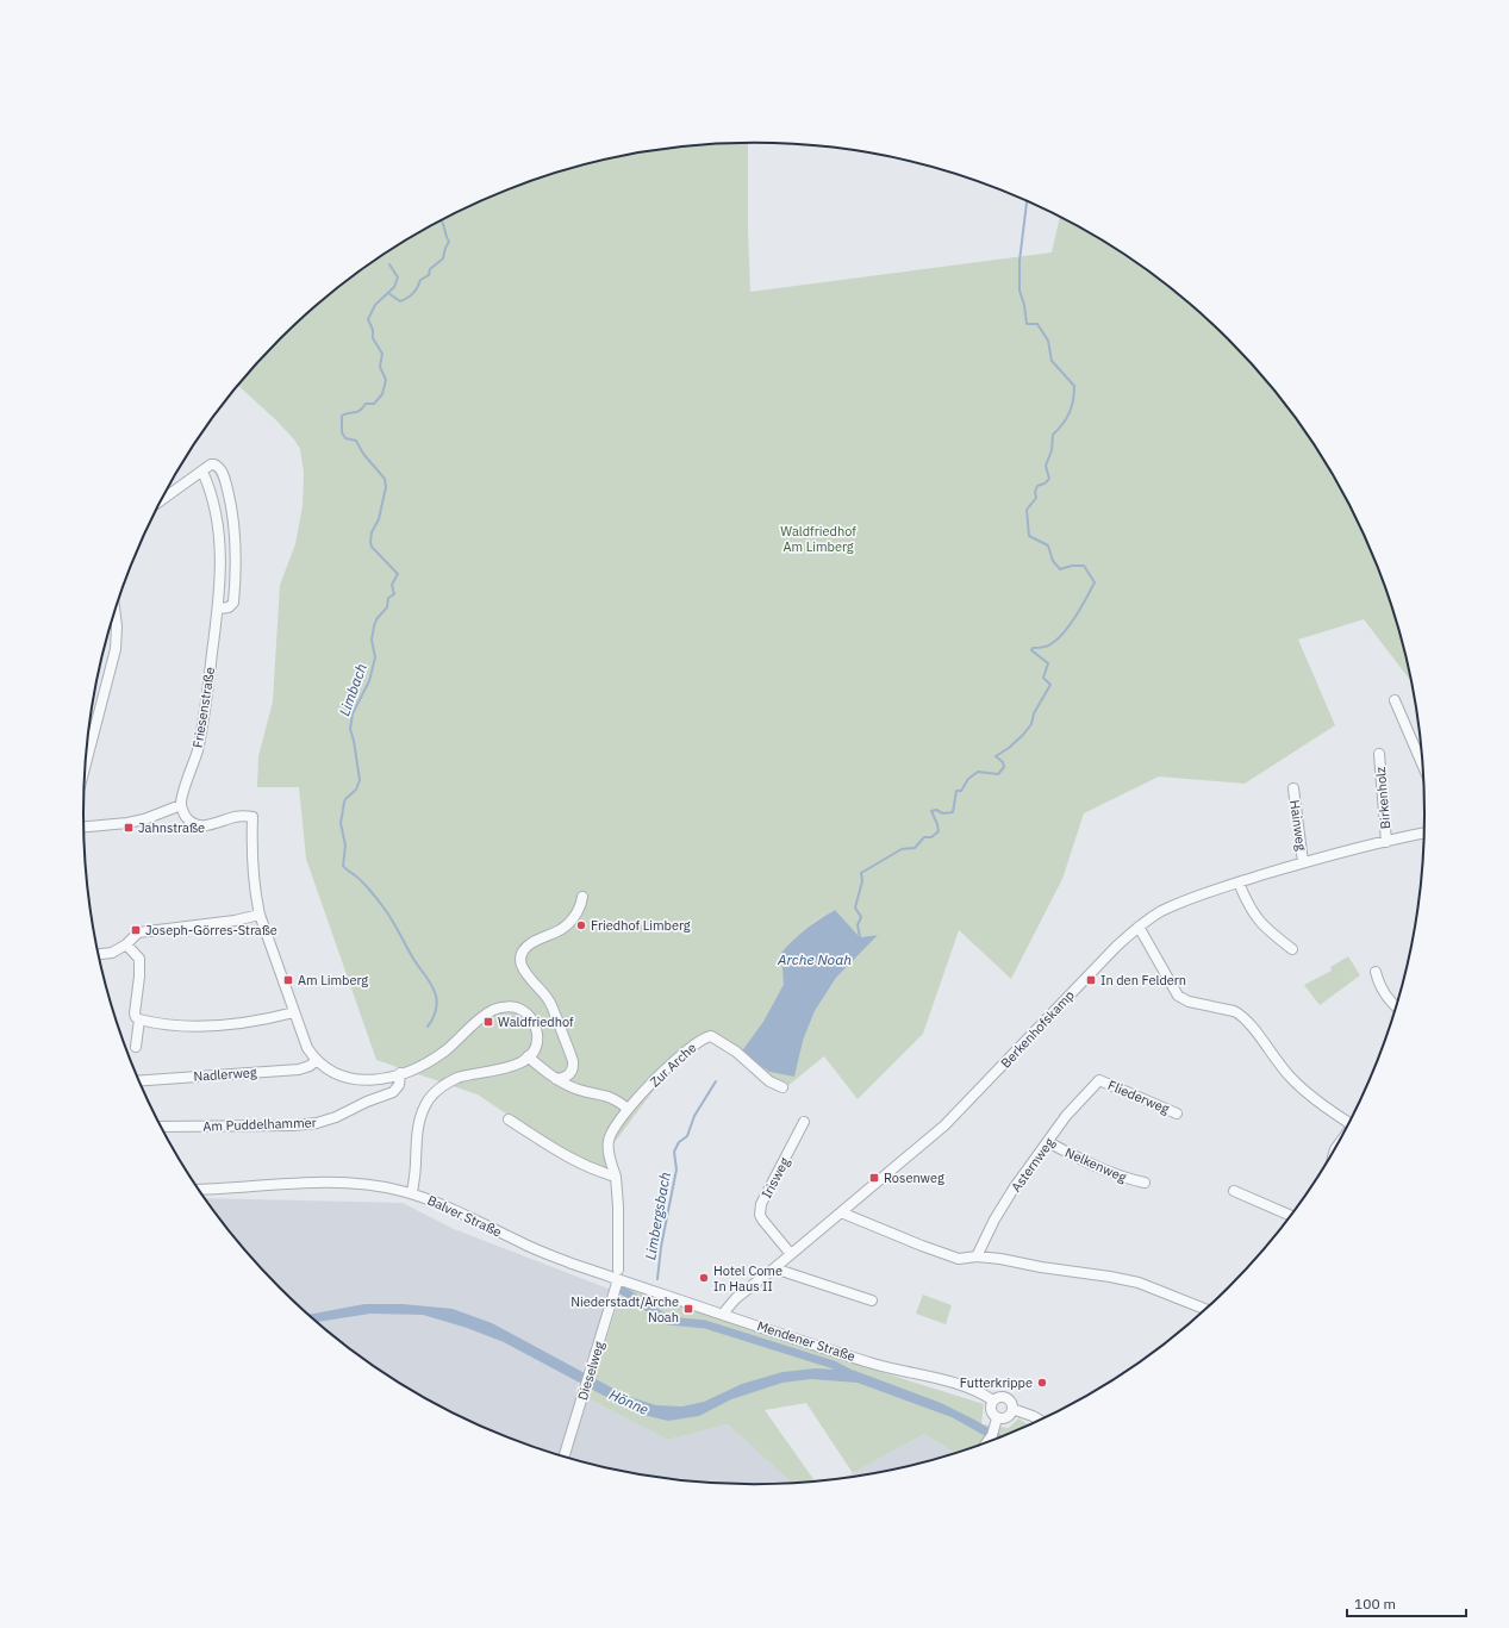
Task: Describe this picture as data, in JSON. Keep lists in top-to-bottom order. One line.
{"streets":{"street":["Friesenstraße","Birkenholz","Hainweg","Berkenhofskamp","Zur Arche","Nadlerweg","Fliederweg","Am Puddelhammer","Asternweg","Nelkenweg","Irisweg","Balver Straße","Mendener Straße","Dieselweg"]},"crossings":[["Birkenholz","Berkenhofskamp"],["Hainweg","Berkenhofskamp"],["Berkenhofskamp","Irisweg"],["Berkenhofskamp","Mendener Straße"],["Zur Arche","Dieselweg"],["Fliederweg","Asternweg"],["Asternweg","Nelkenweg"],["Balver Straße","Mendener Straße"],["Balver Straße","Dieselweg"],["Mendener Straße","Dieselweg"]],"water":["Limbach","Arche Noah","Limbergsbach","Hönne"],"parks":["Waldfriedhof Am Limberg"],"places":{"transit":["Jahnstraße","Joseph-Görres-Straße","Am Limberg","In den Feldern","Waldfriedhof","Rosenweg","Niederstadt/Arche Noah"],"other":["Friedhof Limberg","Hotel Come In Haus II","Futterkrippe"]},"scale_bar":"100 m"}
